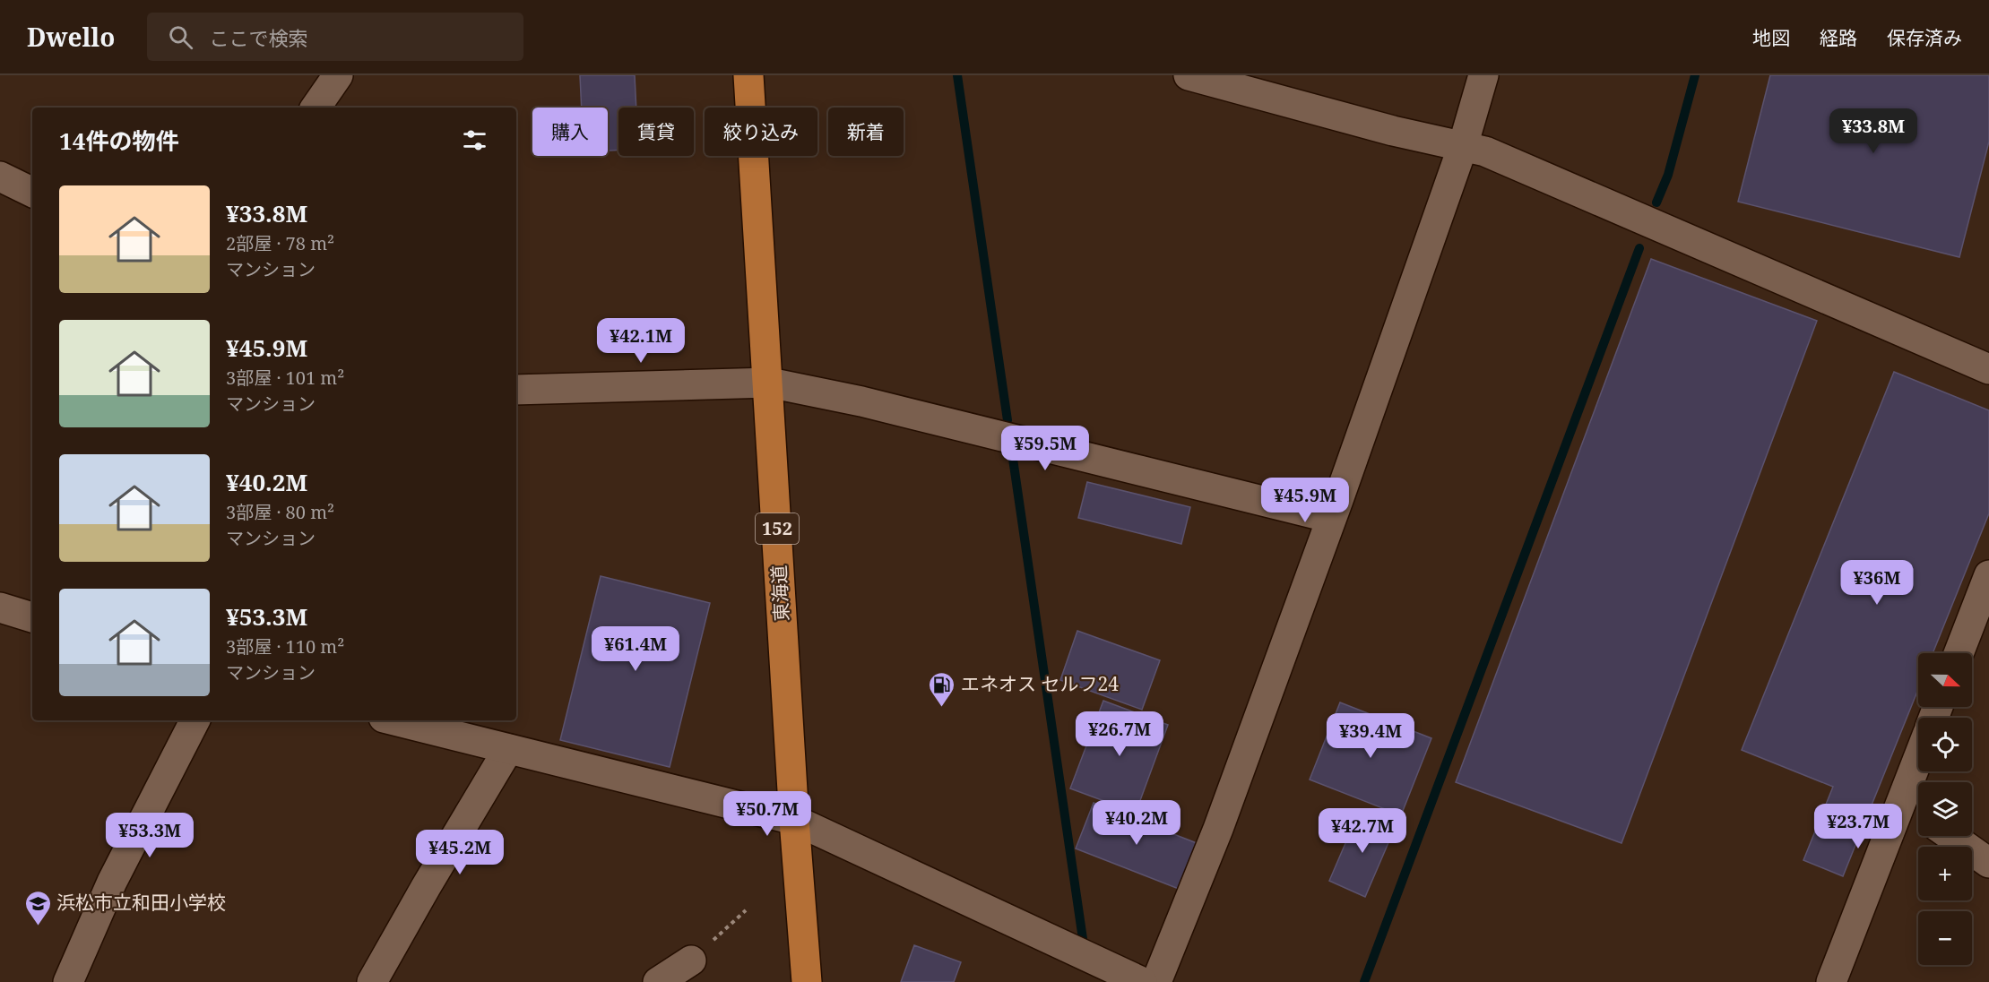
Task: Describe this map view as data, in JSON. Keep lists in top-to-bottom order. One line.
{"streets":{"highway":["152","東海道"]},"places":{"fuel station":["エネオス セルフ24"],"school or university":["浜松市立和田小学校"]},"north":"right","page":{"header":"Dwello","search":"ここで検索","nav":["地図","経路","保存済み"],"chip":["購入","賃貸","絞り込み","新着"],"heading":"14件の物件","price":["¥33.8M","¥42.1M","¥59.5M","¥45.9M","¥36M","¥61.4M","¥26.7M","¥39.4M","¥50.7M","¥40.2M","¥23.7M","¥42.7M","¥53.3M","¥45.2M"],"list":[{"name":"¥33.8M","note":"2部屋 · 78 m² · マンション"},{"name":"¥45.9M","note":"3部屋 · 101 m² · マンション"},{"name":"¥40.2M","note":"3部屋 · 80 m² · マンション"},{"name":"¥53.3M","note":"3部屋 · 110 m² · マンション"}],"map_buttons":["+","−"]}}
